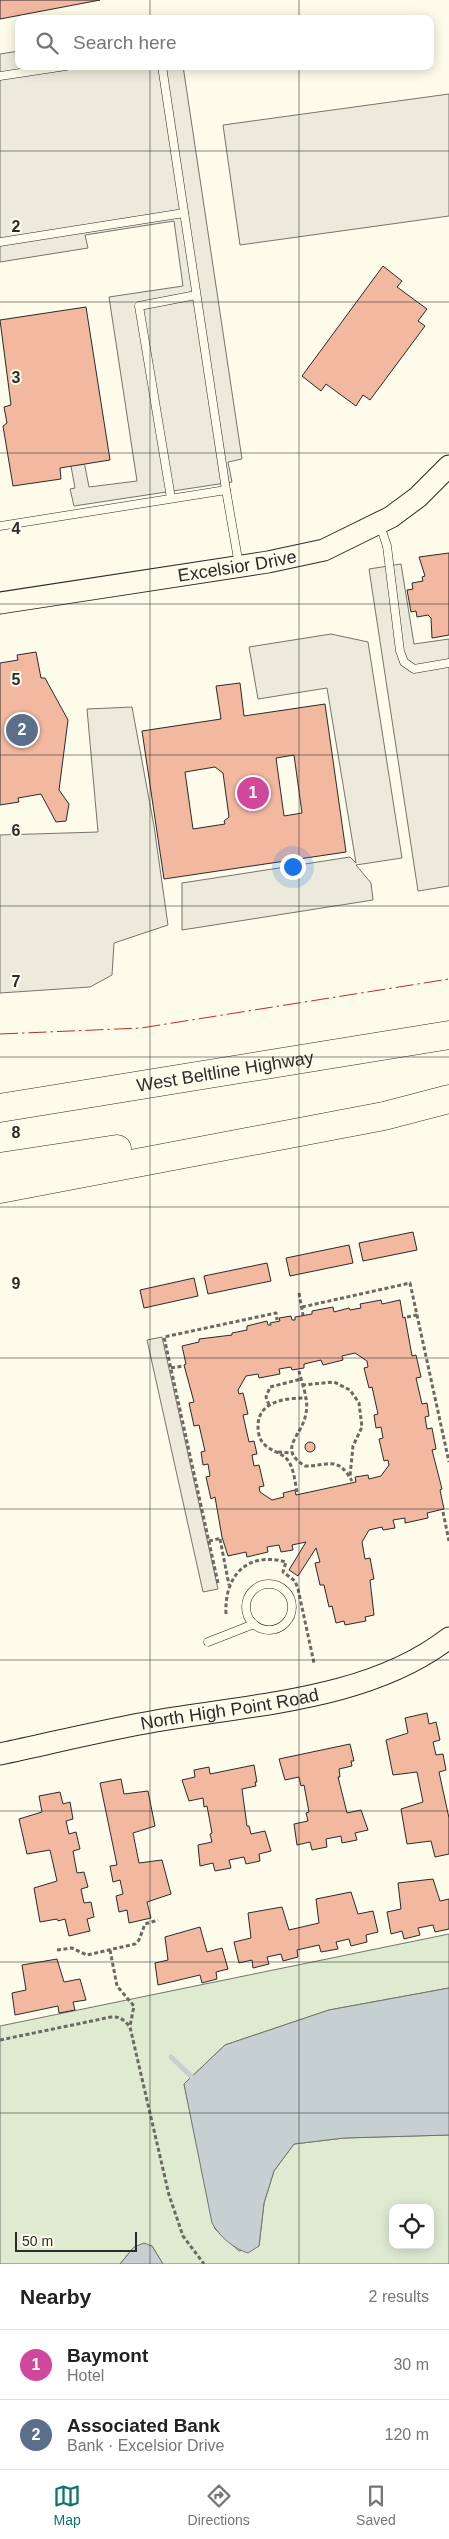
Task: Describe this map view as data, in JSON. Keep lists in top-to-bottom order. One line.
{"streets":{"highway":["West Beltline Highway"],"street":["Excelsior Drive","North High Point Road"]},"scale_bar":"50 m","page":{"search":"Search here","pins":["2","1"],"scale":"50 m","heading":["Nearby","2 results"],"list":[{"mark":"1","name":"Baymont","note":"Hotel","value":"30 m"},{"mark":"2","name":"Associated Bank","note":"Bank · Excelsior Drive","value":"120 m"}],"nav":["Map","Directions","Saved"]},"grid":{"rows":["2","3","4","5","6","7","8","9"]}}
